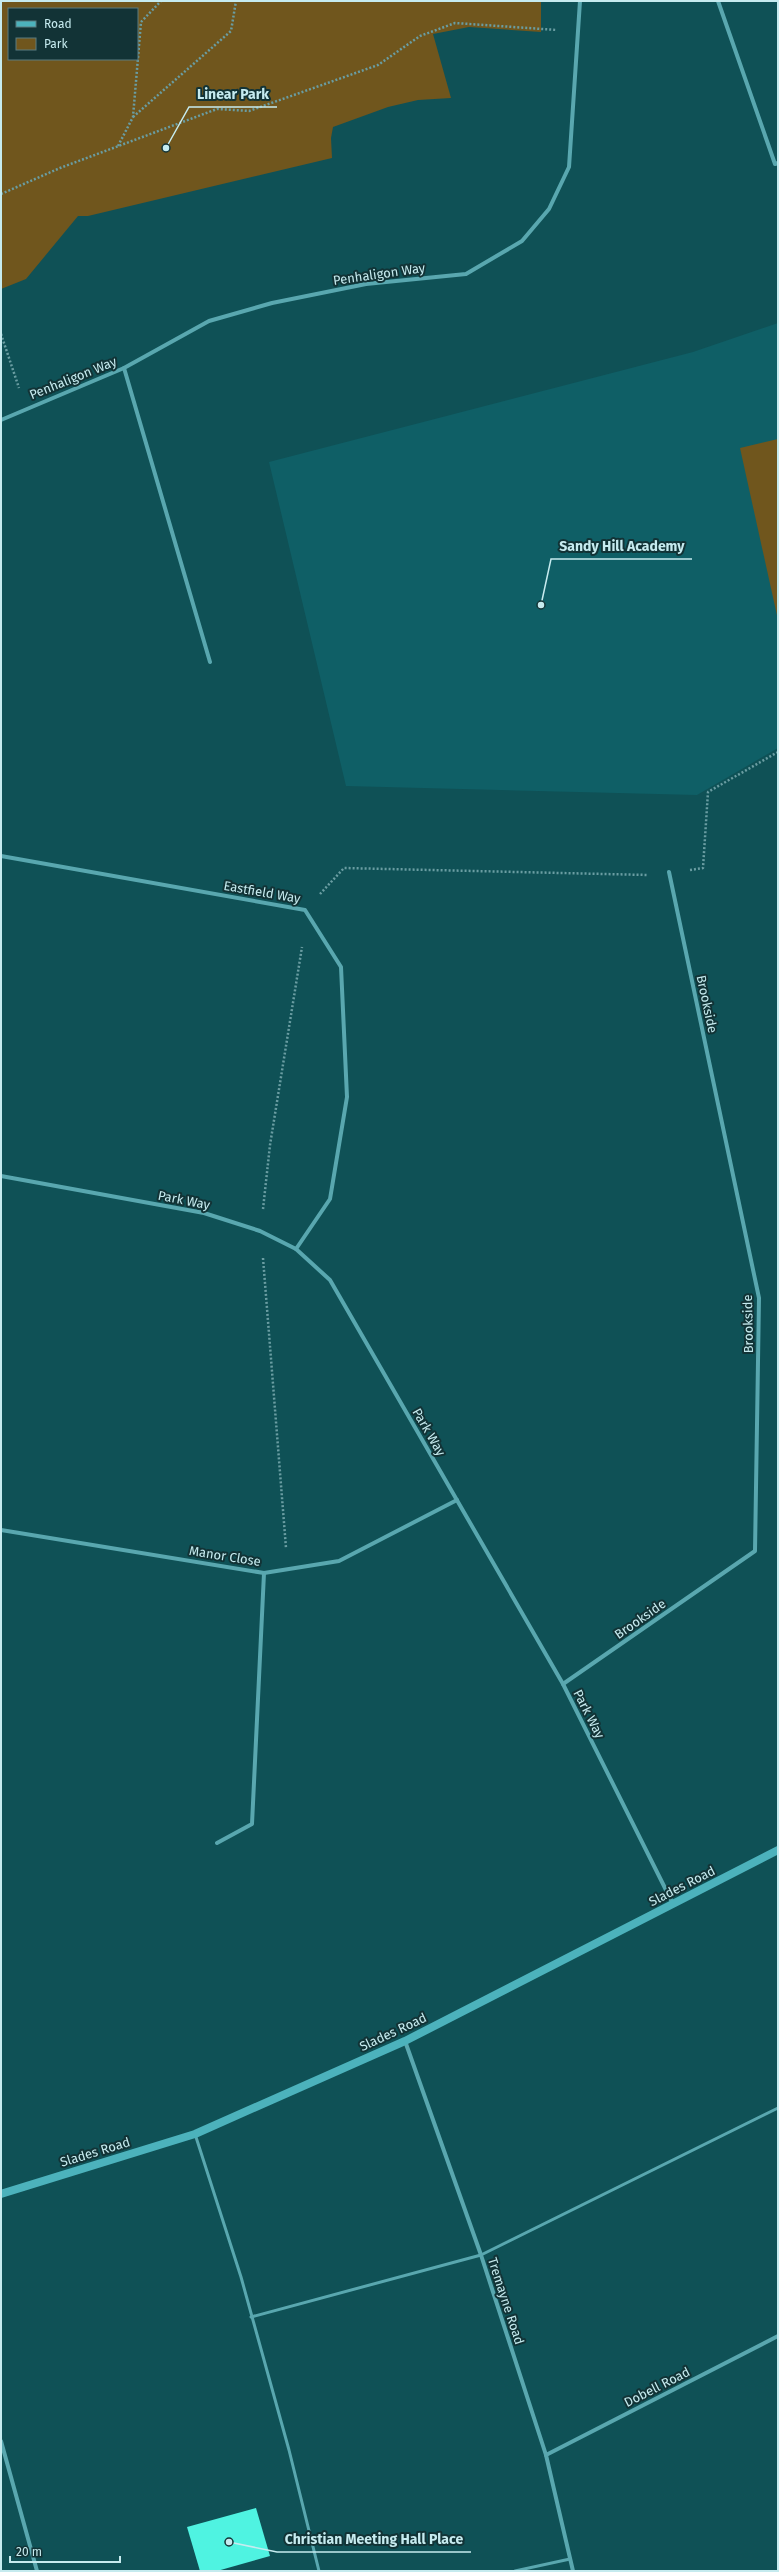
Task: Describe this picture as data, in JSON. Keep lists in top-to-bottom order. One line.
{"streets":{"street":["Penhaligon Way","Eastfield Way","Brookside","Park Way","Manor Close","Slades Road","Tremayne Road","Dobell Road"]},"crossings":[["Eastfield Way","Park Way"],["Brookside","Park Way"],["Park Way","Manor Close"],["Park Way","Slades Road"],["Slades Road","Tremayne Road"],["Tremayne Road","Dobell Road"]],"places":["Linear Park","Sandy Hill Academy","Christian Meeting Hall Place"],"legend":["Road","Park"],"scale_bar":"20 m"}
